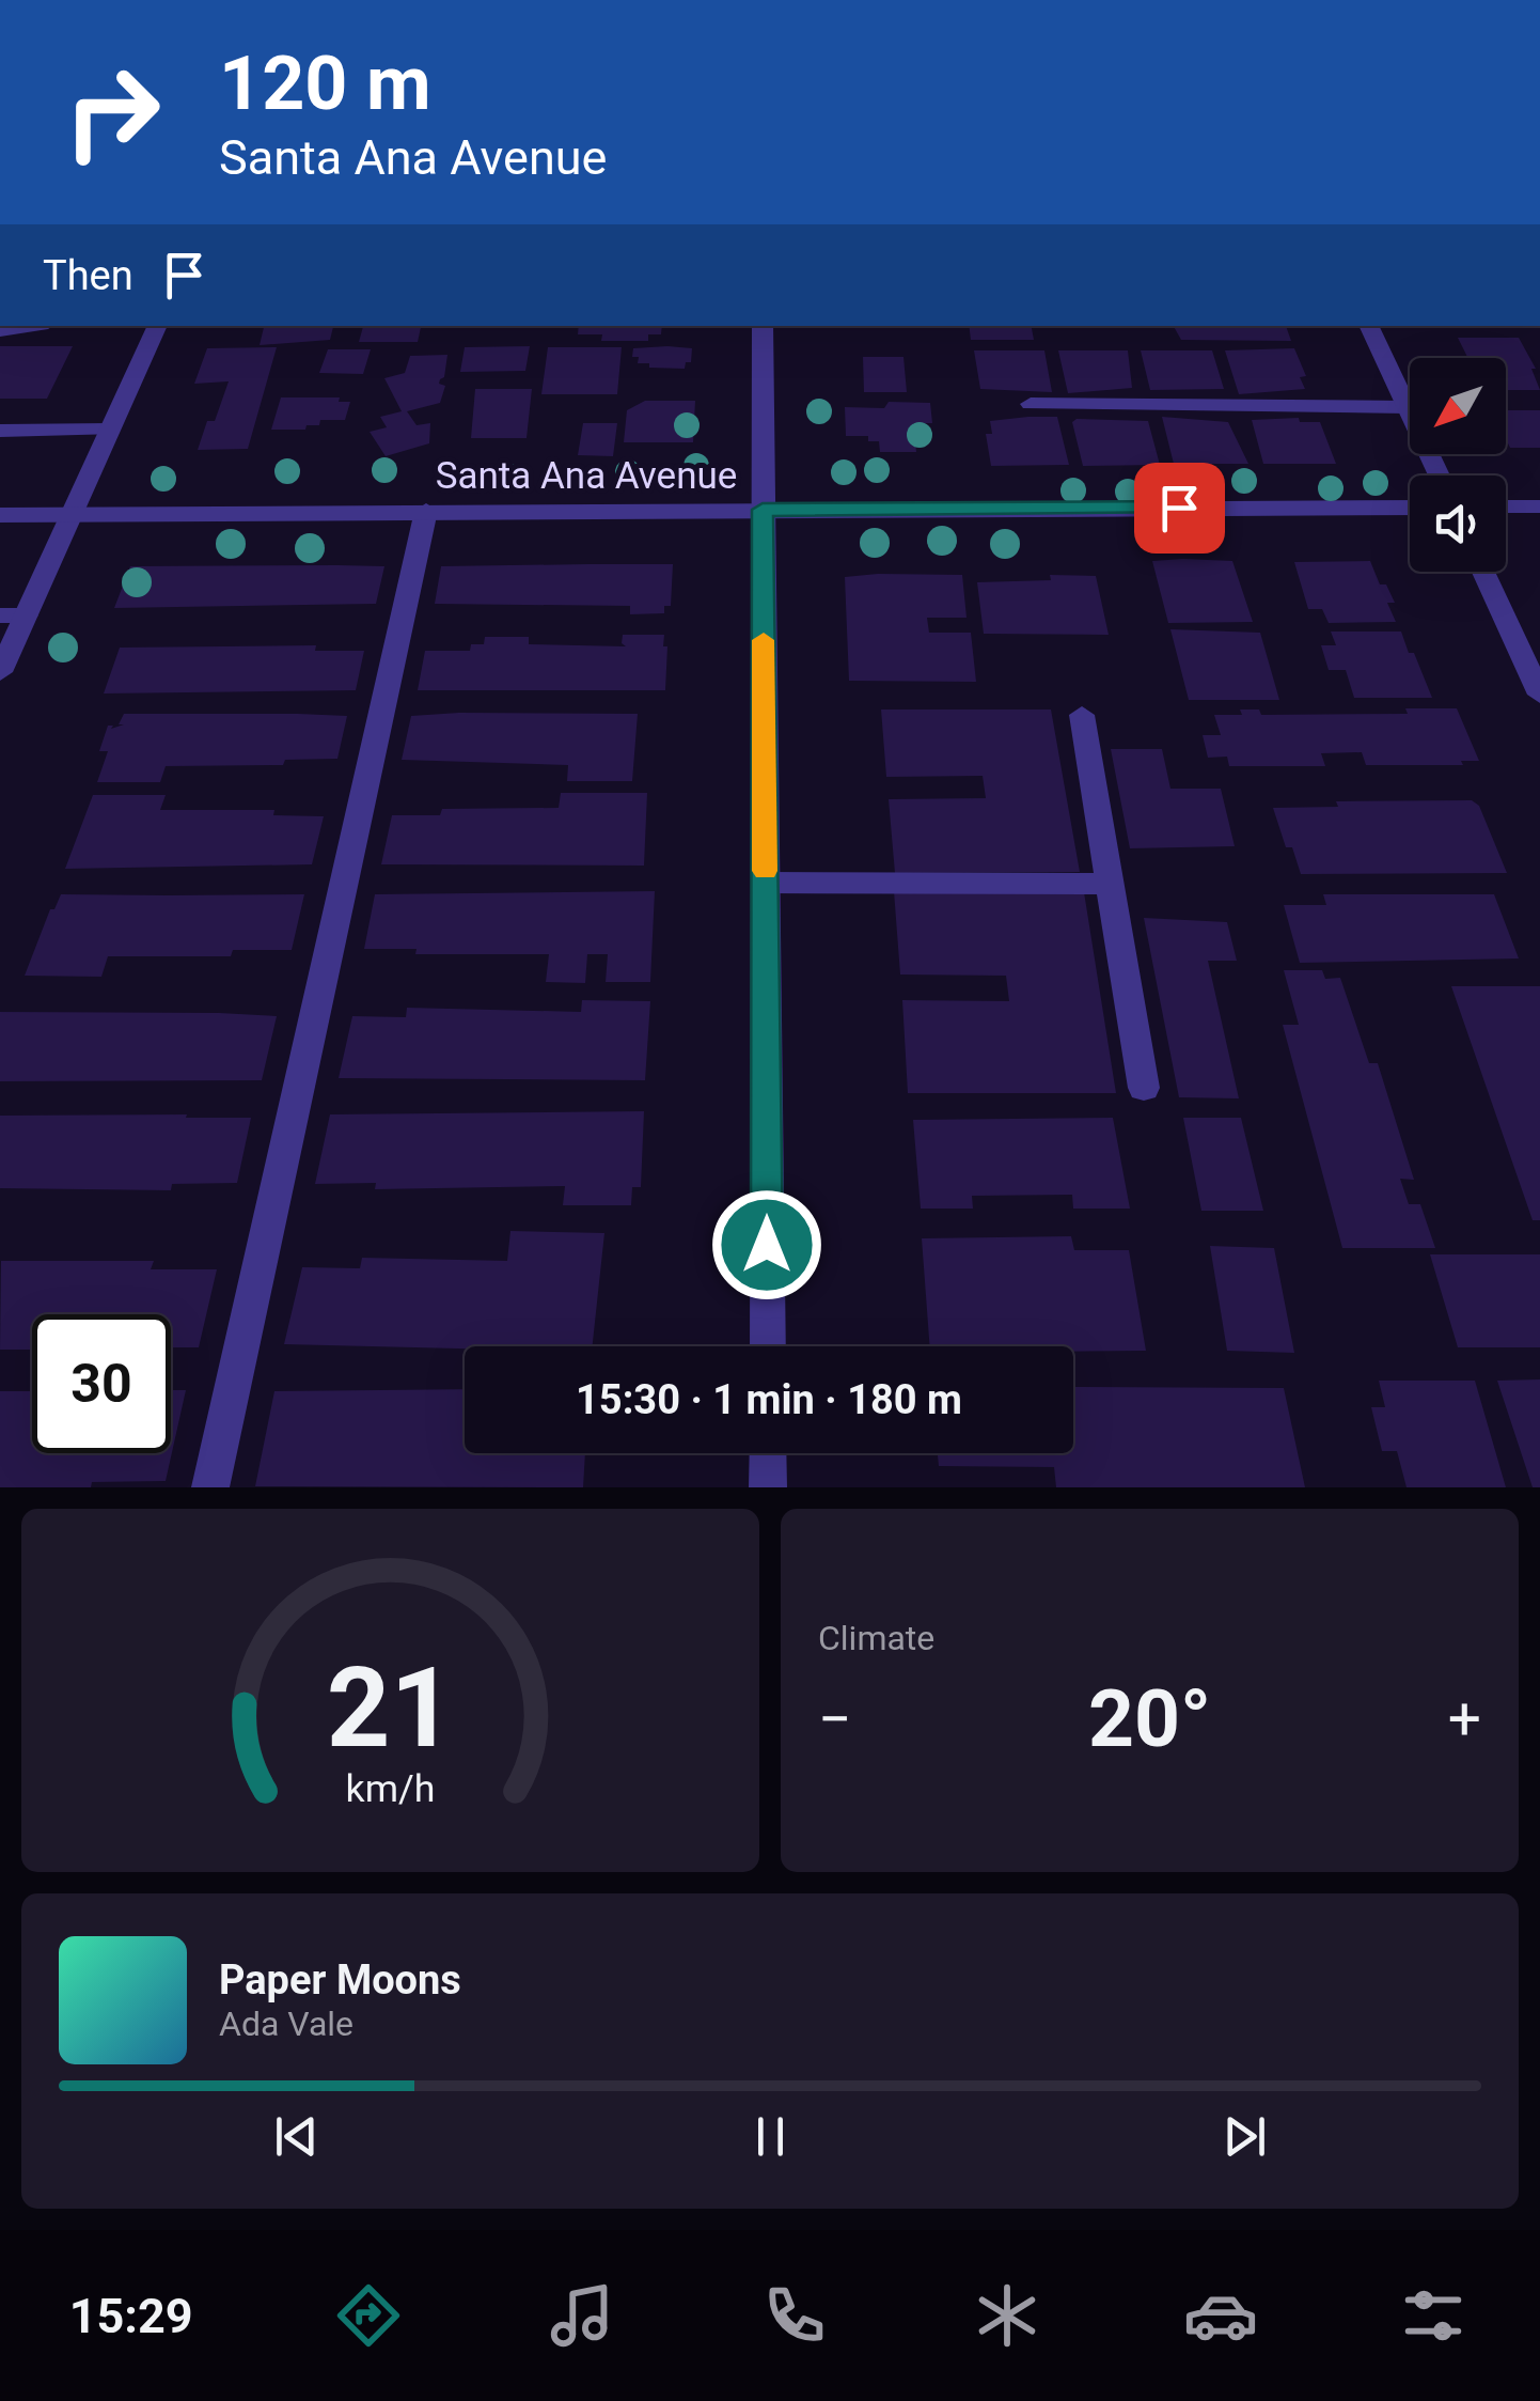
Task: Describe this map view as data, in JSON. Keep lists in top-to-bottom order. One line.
{"streets":{"street":["Santa Ana Avenue"]},"north":"bottom left","page":{"turn":["120 m","Santa Ana Avenue"],"then":"Then","limit":"30","trip":"15:30 · 1 min · 180 m","tile":"Climate","heat":["−","20°","+"],"song":["Paper Moons","Ada Vale"],"tabs":"15:29","gauge":["21","km/h"]}}
